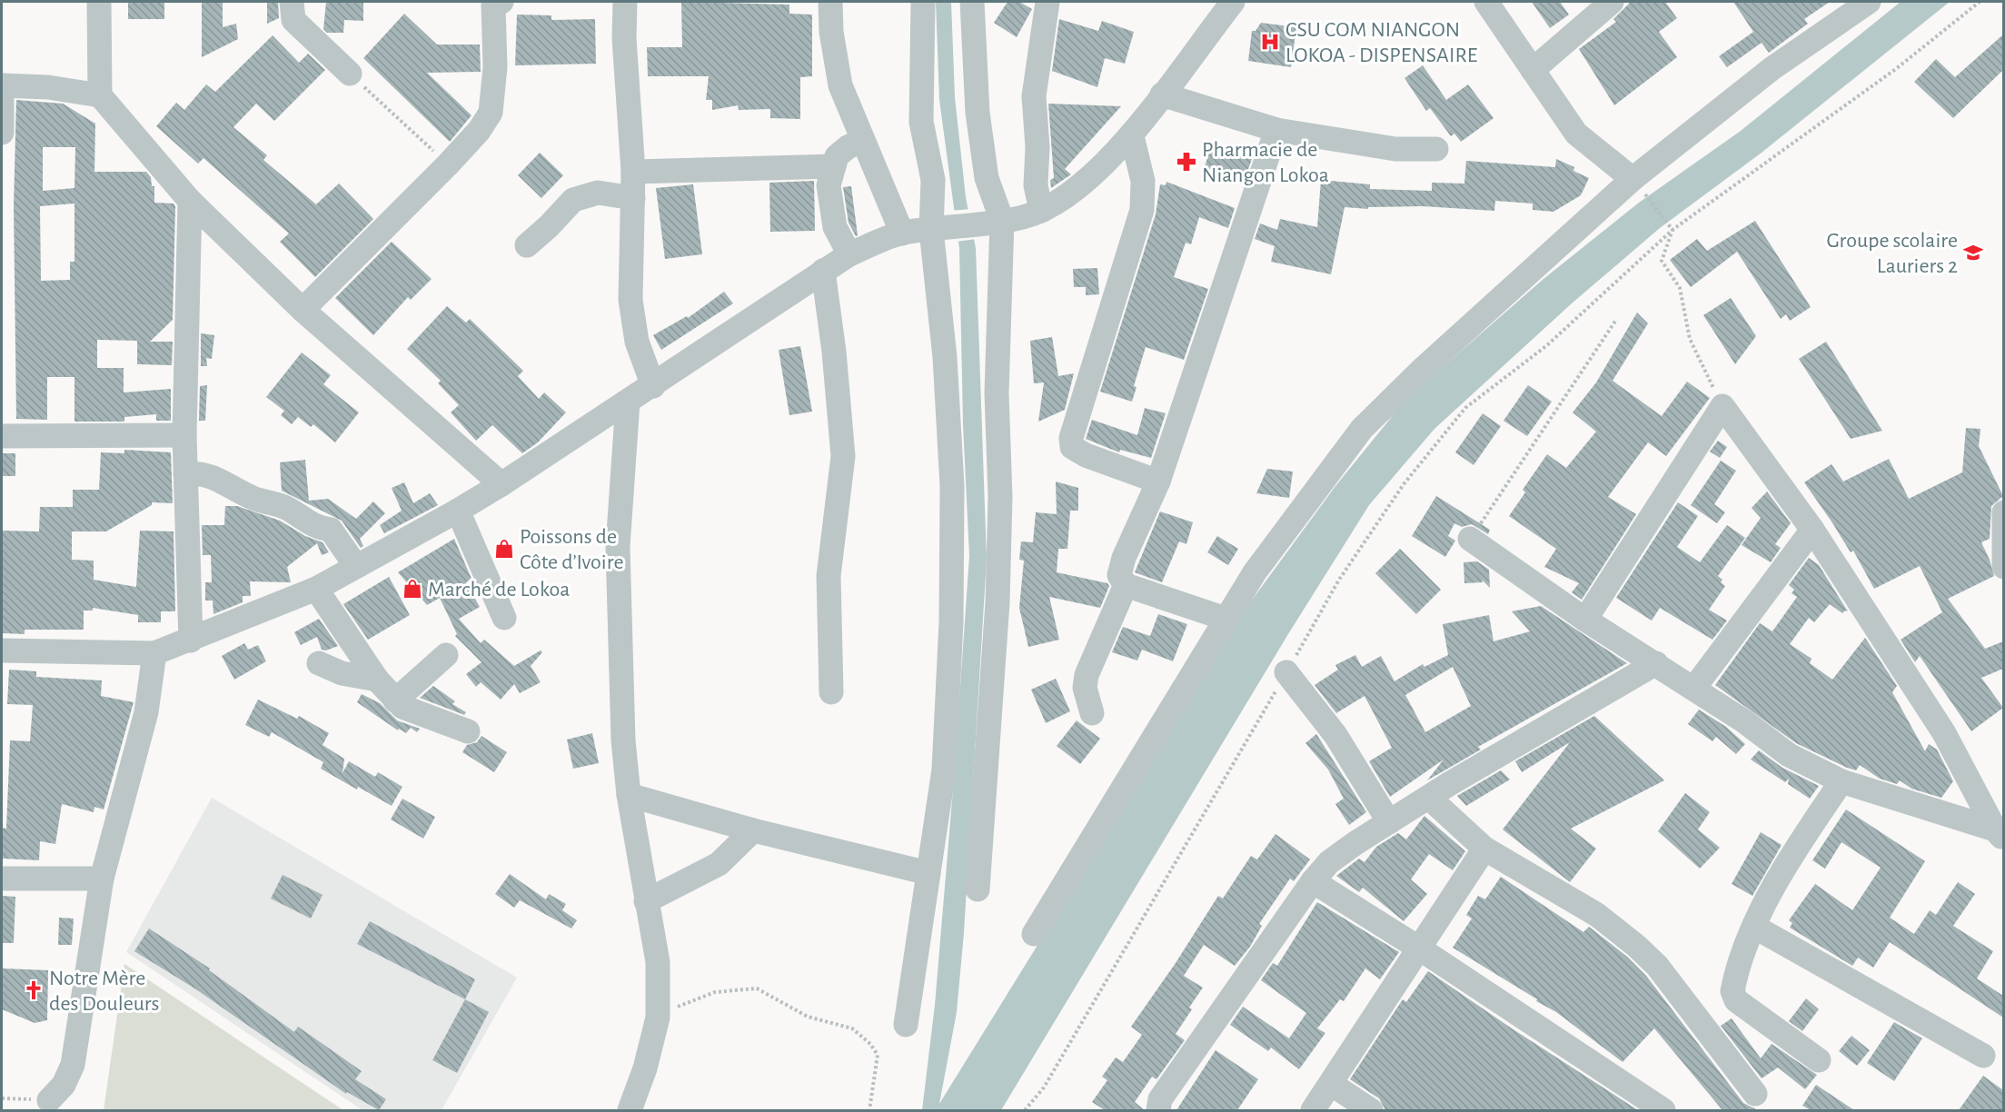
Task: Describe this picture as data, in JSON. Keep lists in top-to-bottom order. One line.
{"places":{"hospital":["CSU COM NIANGON LOKOA - DISPENSAIRE"],"pharmacy":["Pharmacie de Niangon Lokoa"],"school or university":["Groupe scolaire Lauriers 2"],"shop":["Poissons de Côte d’Ivoire","Marché de Lokoa"],"church":["Notre Mère des Douleurs"]}}
